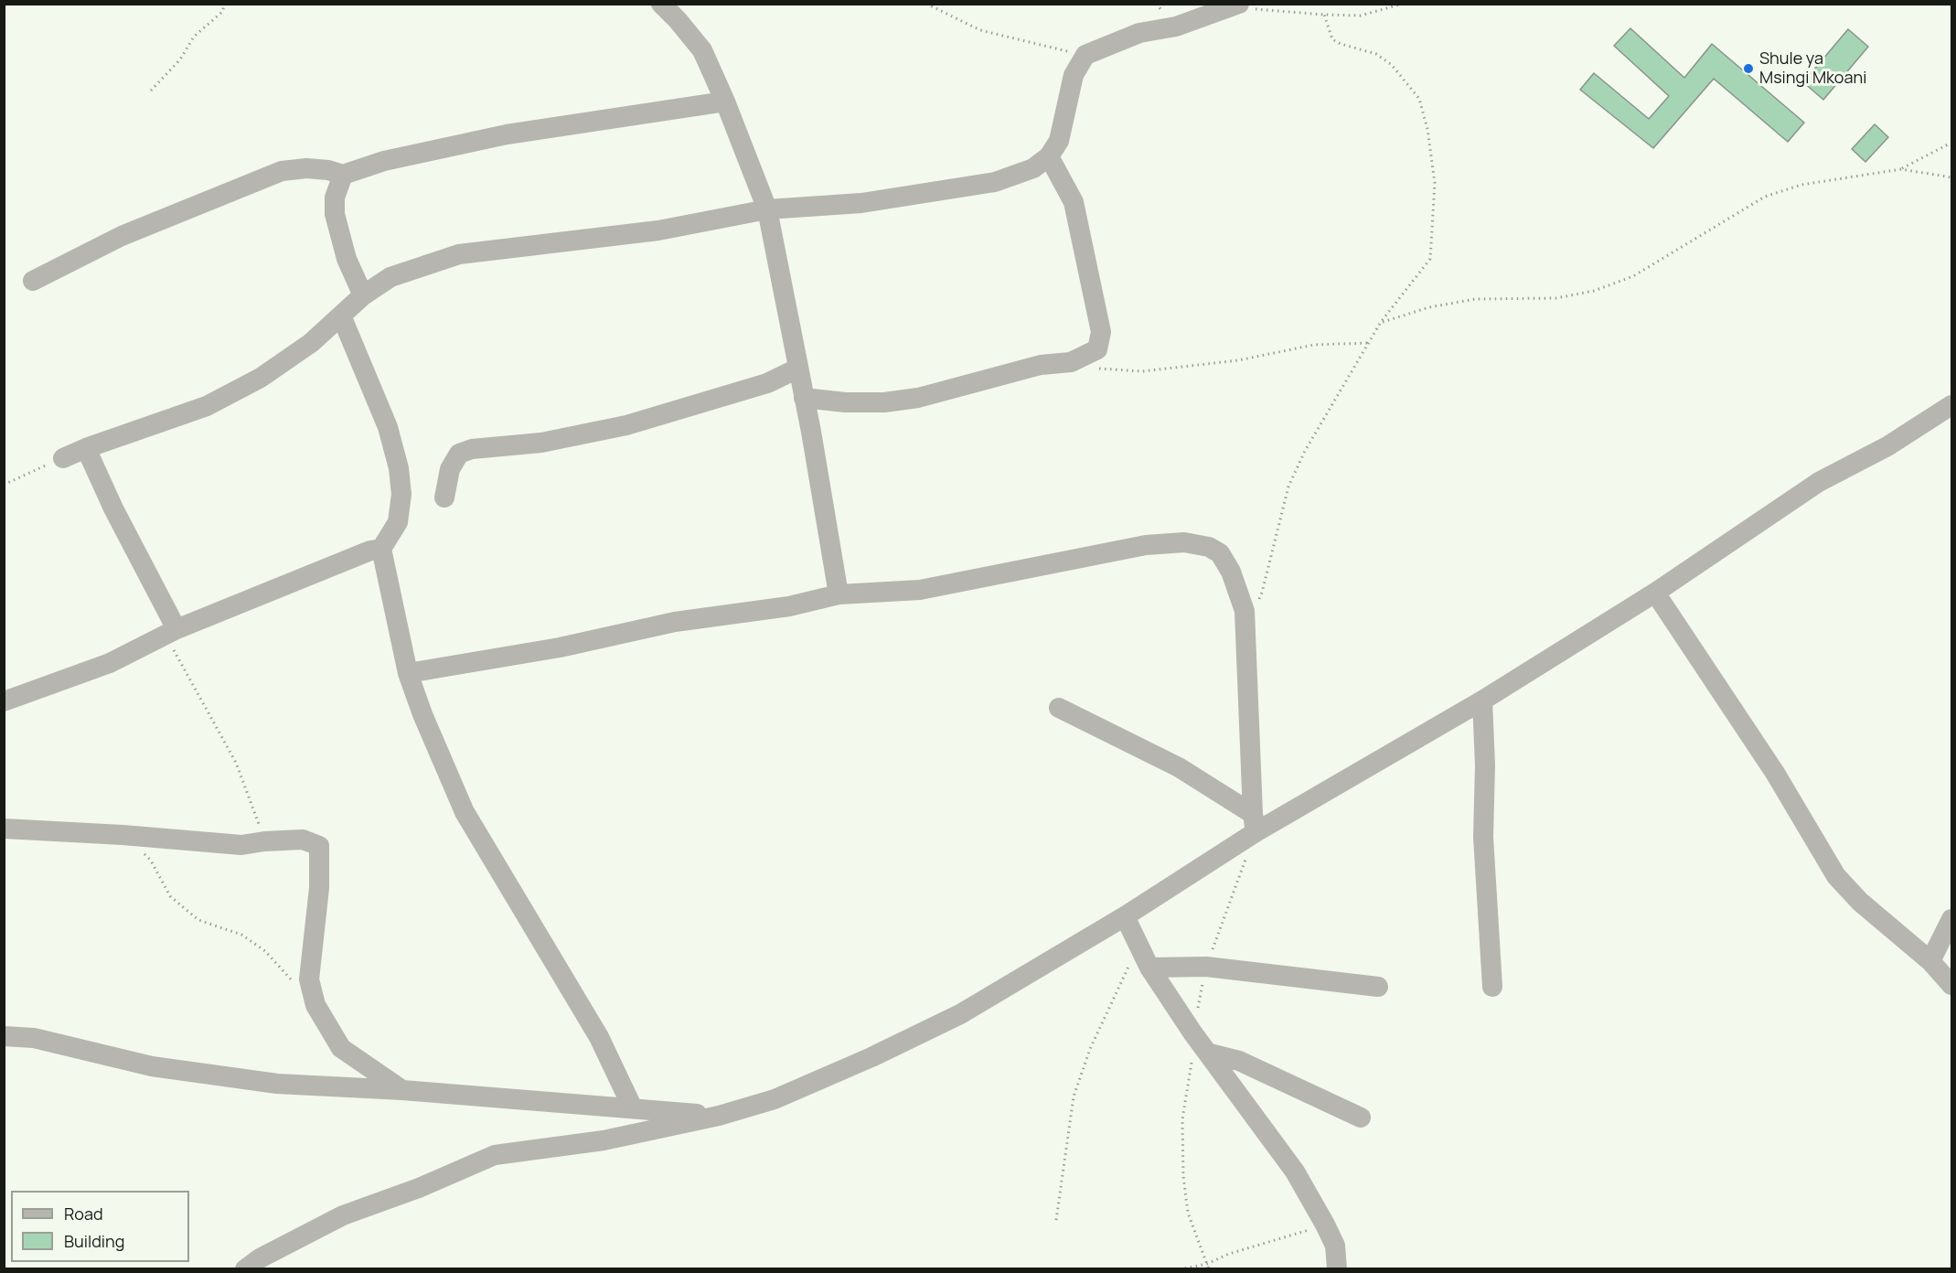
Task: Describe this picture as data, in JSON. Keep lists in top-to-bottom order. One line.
{"places":["Shule ya Msingi Mkoani"],"legend":["Road","Building"]}
